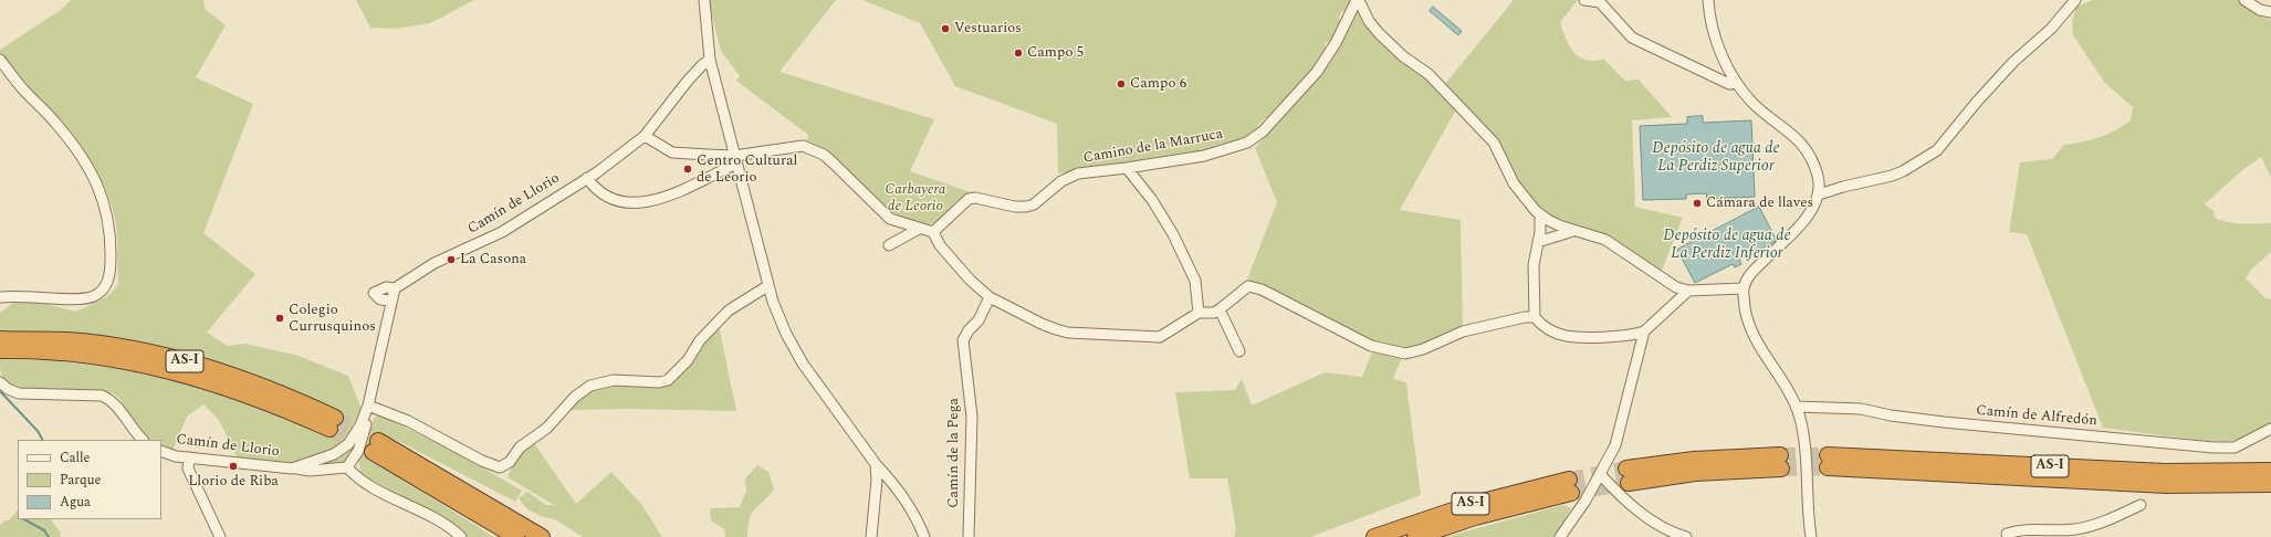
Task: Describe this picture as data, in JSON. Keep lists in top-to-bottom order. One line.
{"streets":{"highway":["AS-I"],"street":["Camino de la Marruca","Camín de Llorio","Camín de Alfredón","Camín de la Pega"]},"water":["Depósito de agua de La Perdiz Superior","Depósito de agua de La Perdiz Inferior"],"parks":["Carbayera de Leorio"],"places":["Vestuarios","Campo 5","Campo 6","Centro Cultural de Leorio","Cámara de llaves","La Casona","Colegio Currusquinos","Llorio de Riba"],"legend":["Calle","Parque","Agua"]}
